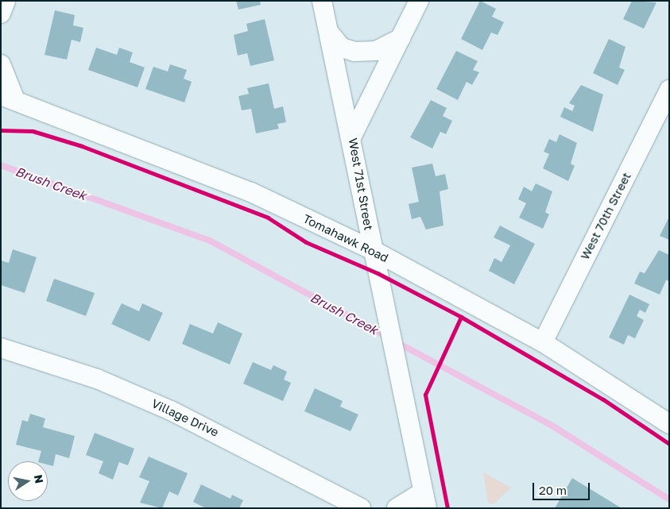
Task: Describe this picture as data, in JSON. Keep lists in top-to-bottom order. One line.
{"streets":{"street":["West 71st Street","West 70th Street","Tomahawk Road","Village Drive"]},"crossings":[["West 71st Street","Tomahawk Road"],["West 70th Street","Tomahawk Road"]],"water":["Brush Creek"],"scale_bar":"20 m","north":"right"}
